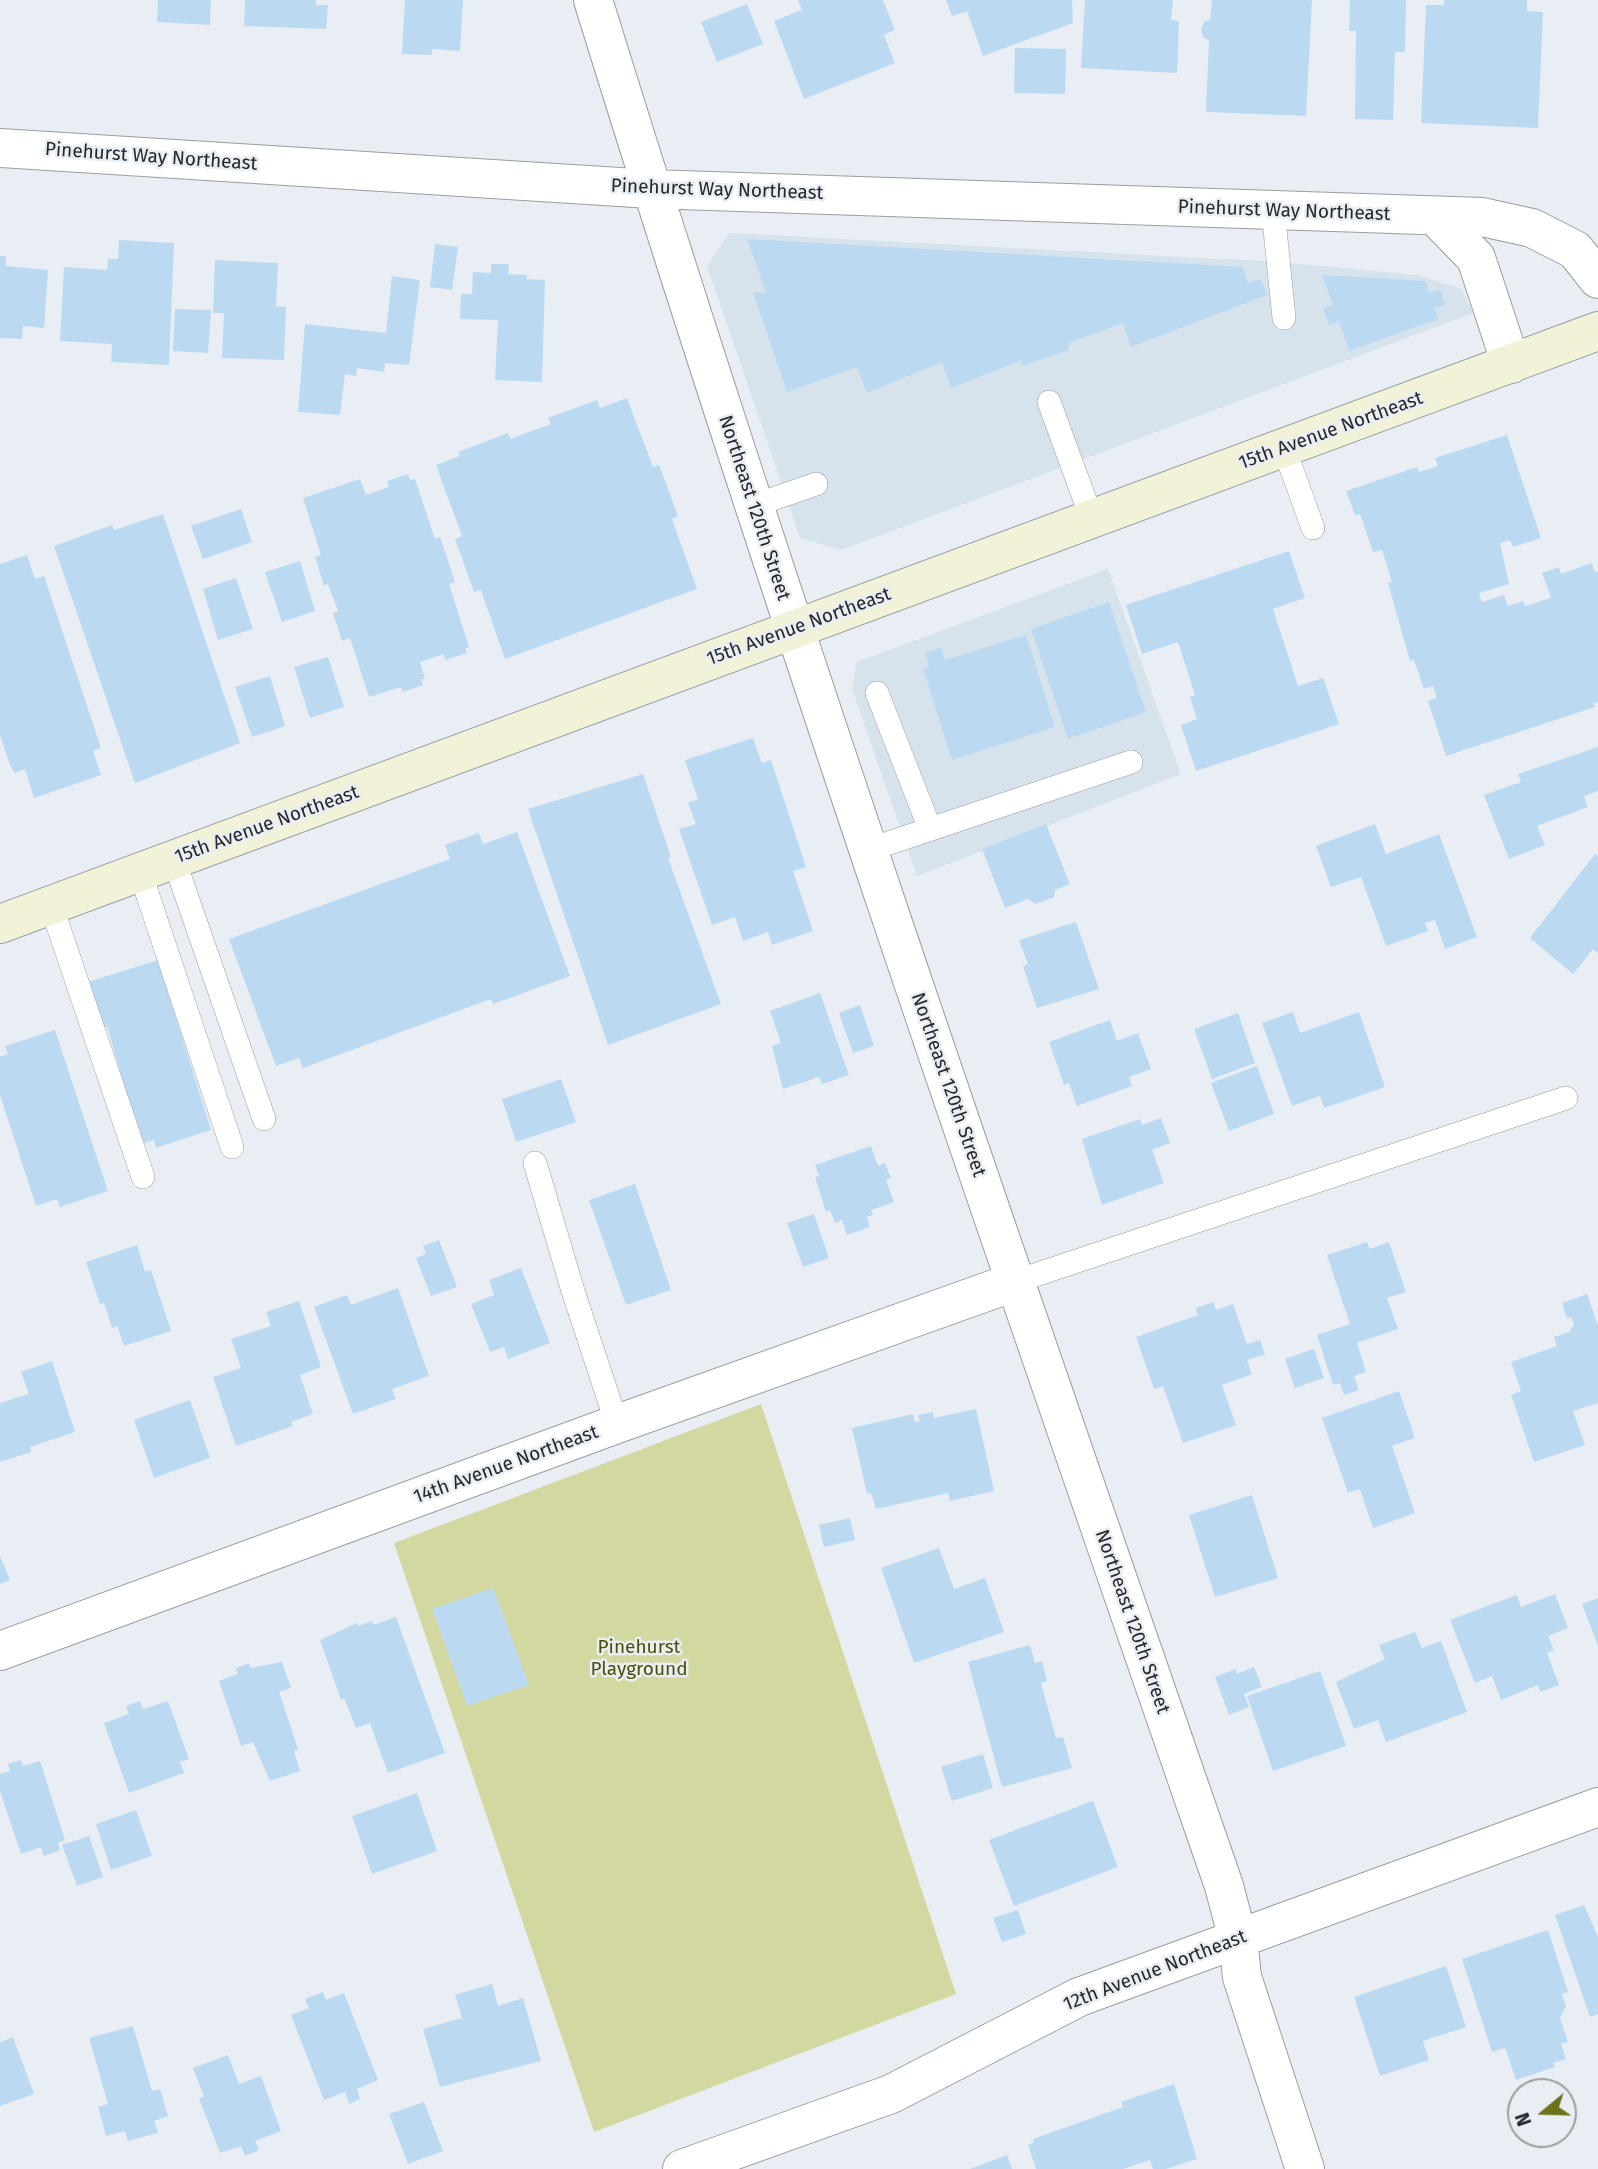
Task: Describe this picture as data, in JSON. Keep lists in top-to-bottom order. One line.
{"streets":{"main road":["15th Avenue Northeast"],"street":["Pinehurst Way Northeast","Northeast 120th Street","14th Avenue Northeast","12th Avenue Northeast"]},"crossings":[["Pinehurst Way Northeast","Northeast 120th Street"],["15th Avenue Northeast","Northeast 120th Street"],["Northeast 120th Street","14th Avenue Northeast"],["Northeast 120th Street","12th Avenue Northeast"]],"parks":["Pinehurst Playground"],"north":"left"}
